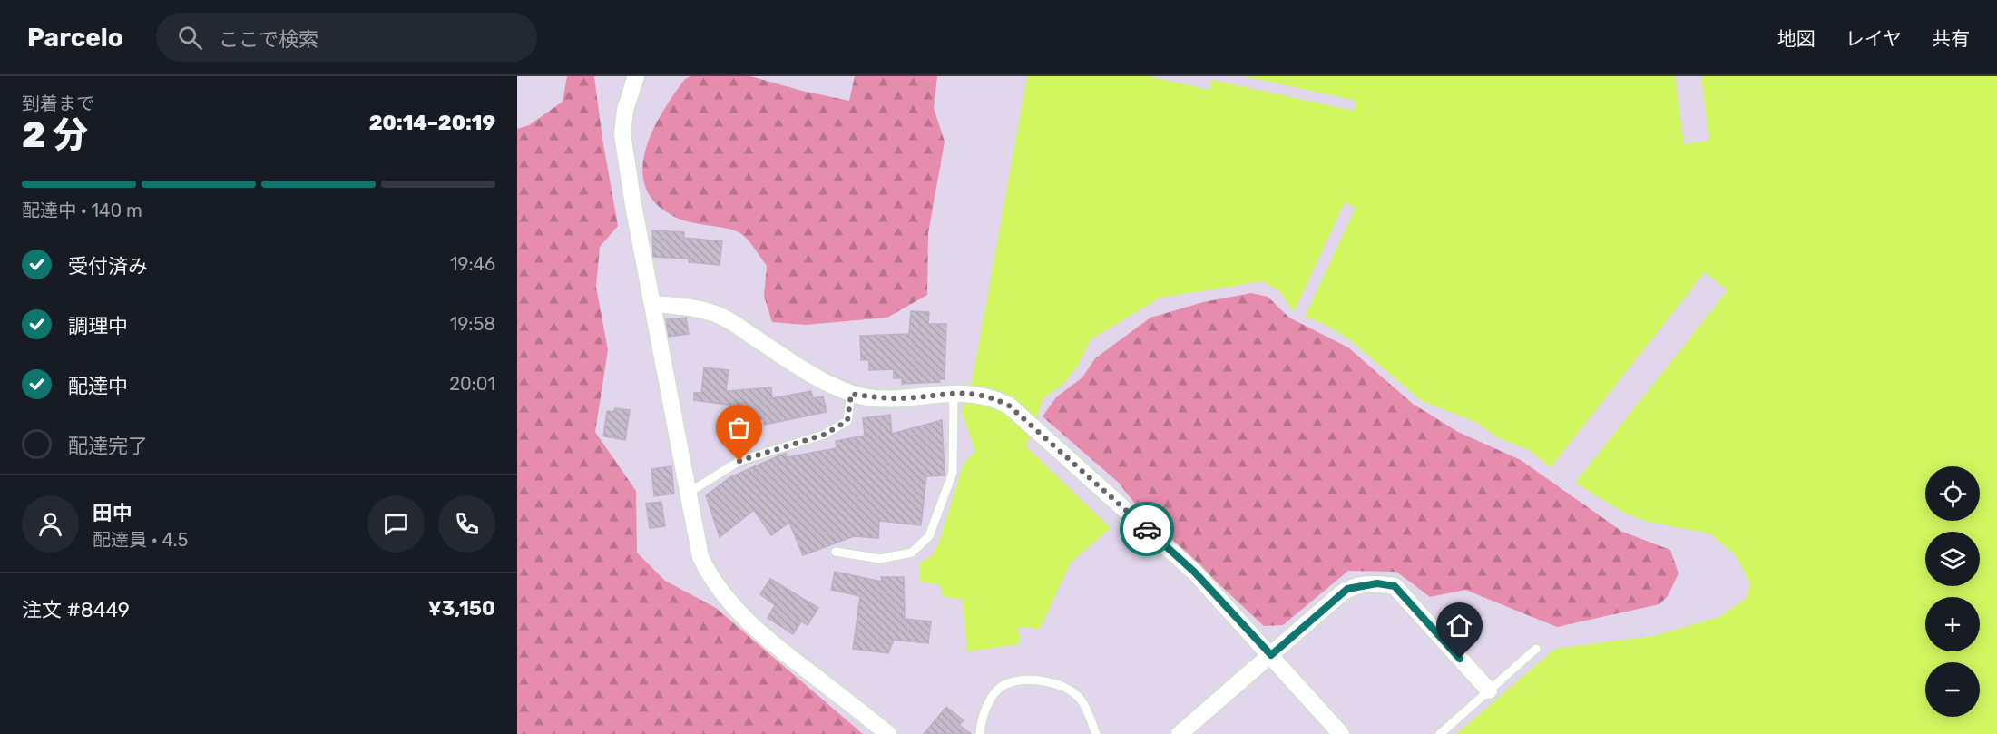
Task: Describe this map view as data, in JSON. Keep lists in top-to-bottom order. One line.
{"page":{"header":"Parcelo","search":"ここで検索","nav":["地図","レイヤ","共有"],"heading":["2 分","到着まで","20:14–20:19"],"panel":["田中","配達員 · 4.5","注文 #8449","¥3,150"],"bar":"配達中 · 140 m","list":[["受付済み","19:46"],["調理中","19:58"],["配達中","20:01"],"配達完了"],"map_buttons":["+","−"]}}
